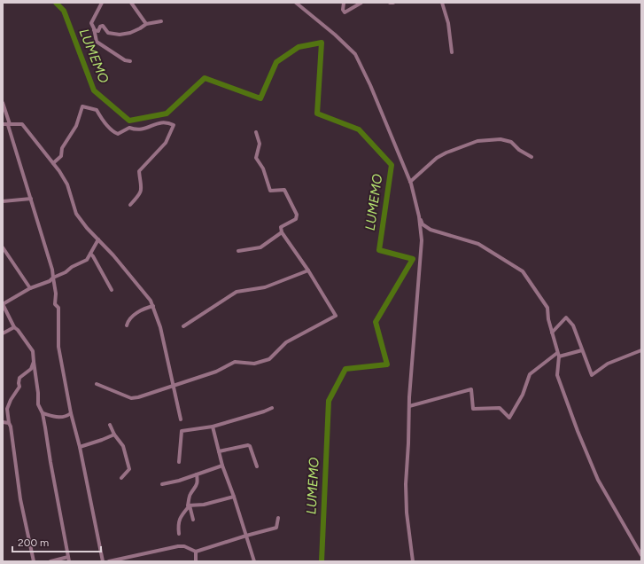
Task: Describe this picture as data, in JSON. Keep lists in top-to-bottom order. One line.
{"water":["LUMEMO"],"scale_bar":"200 m"}
